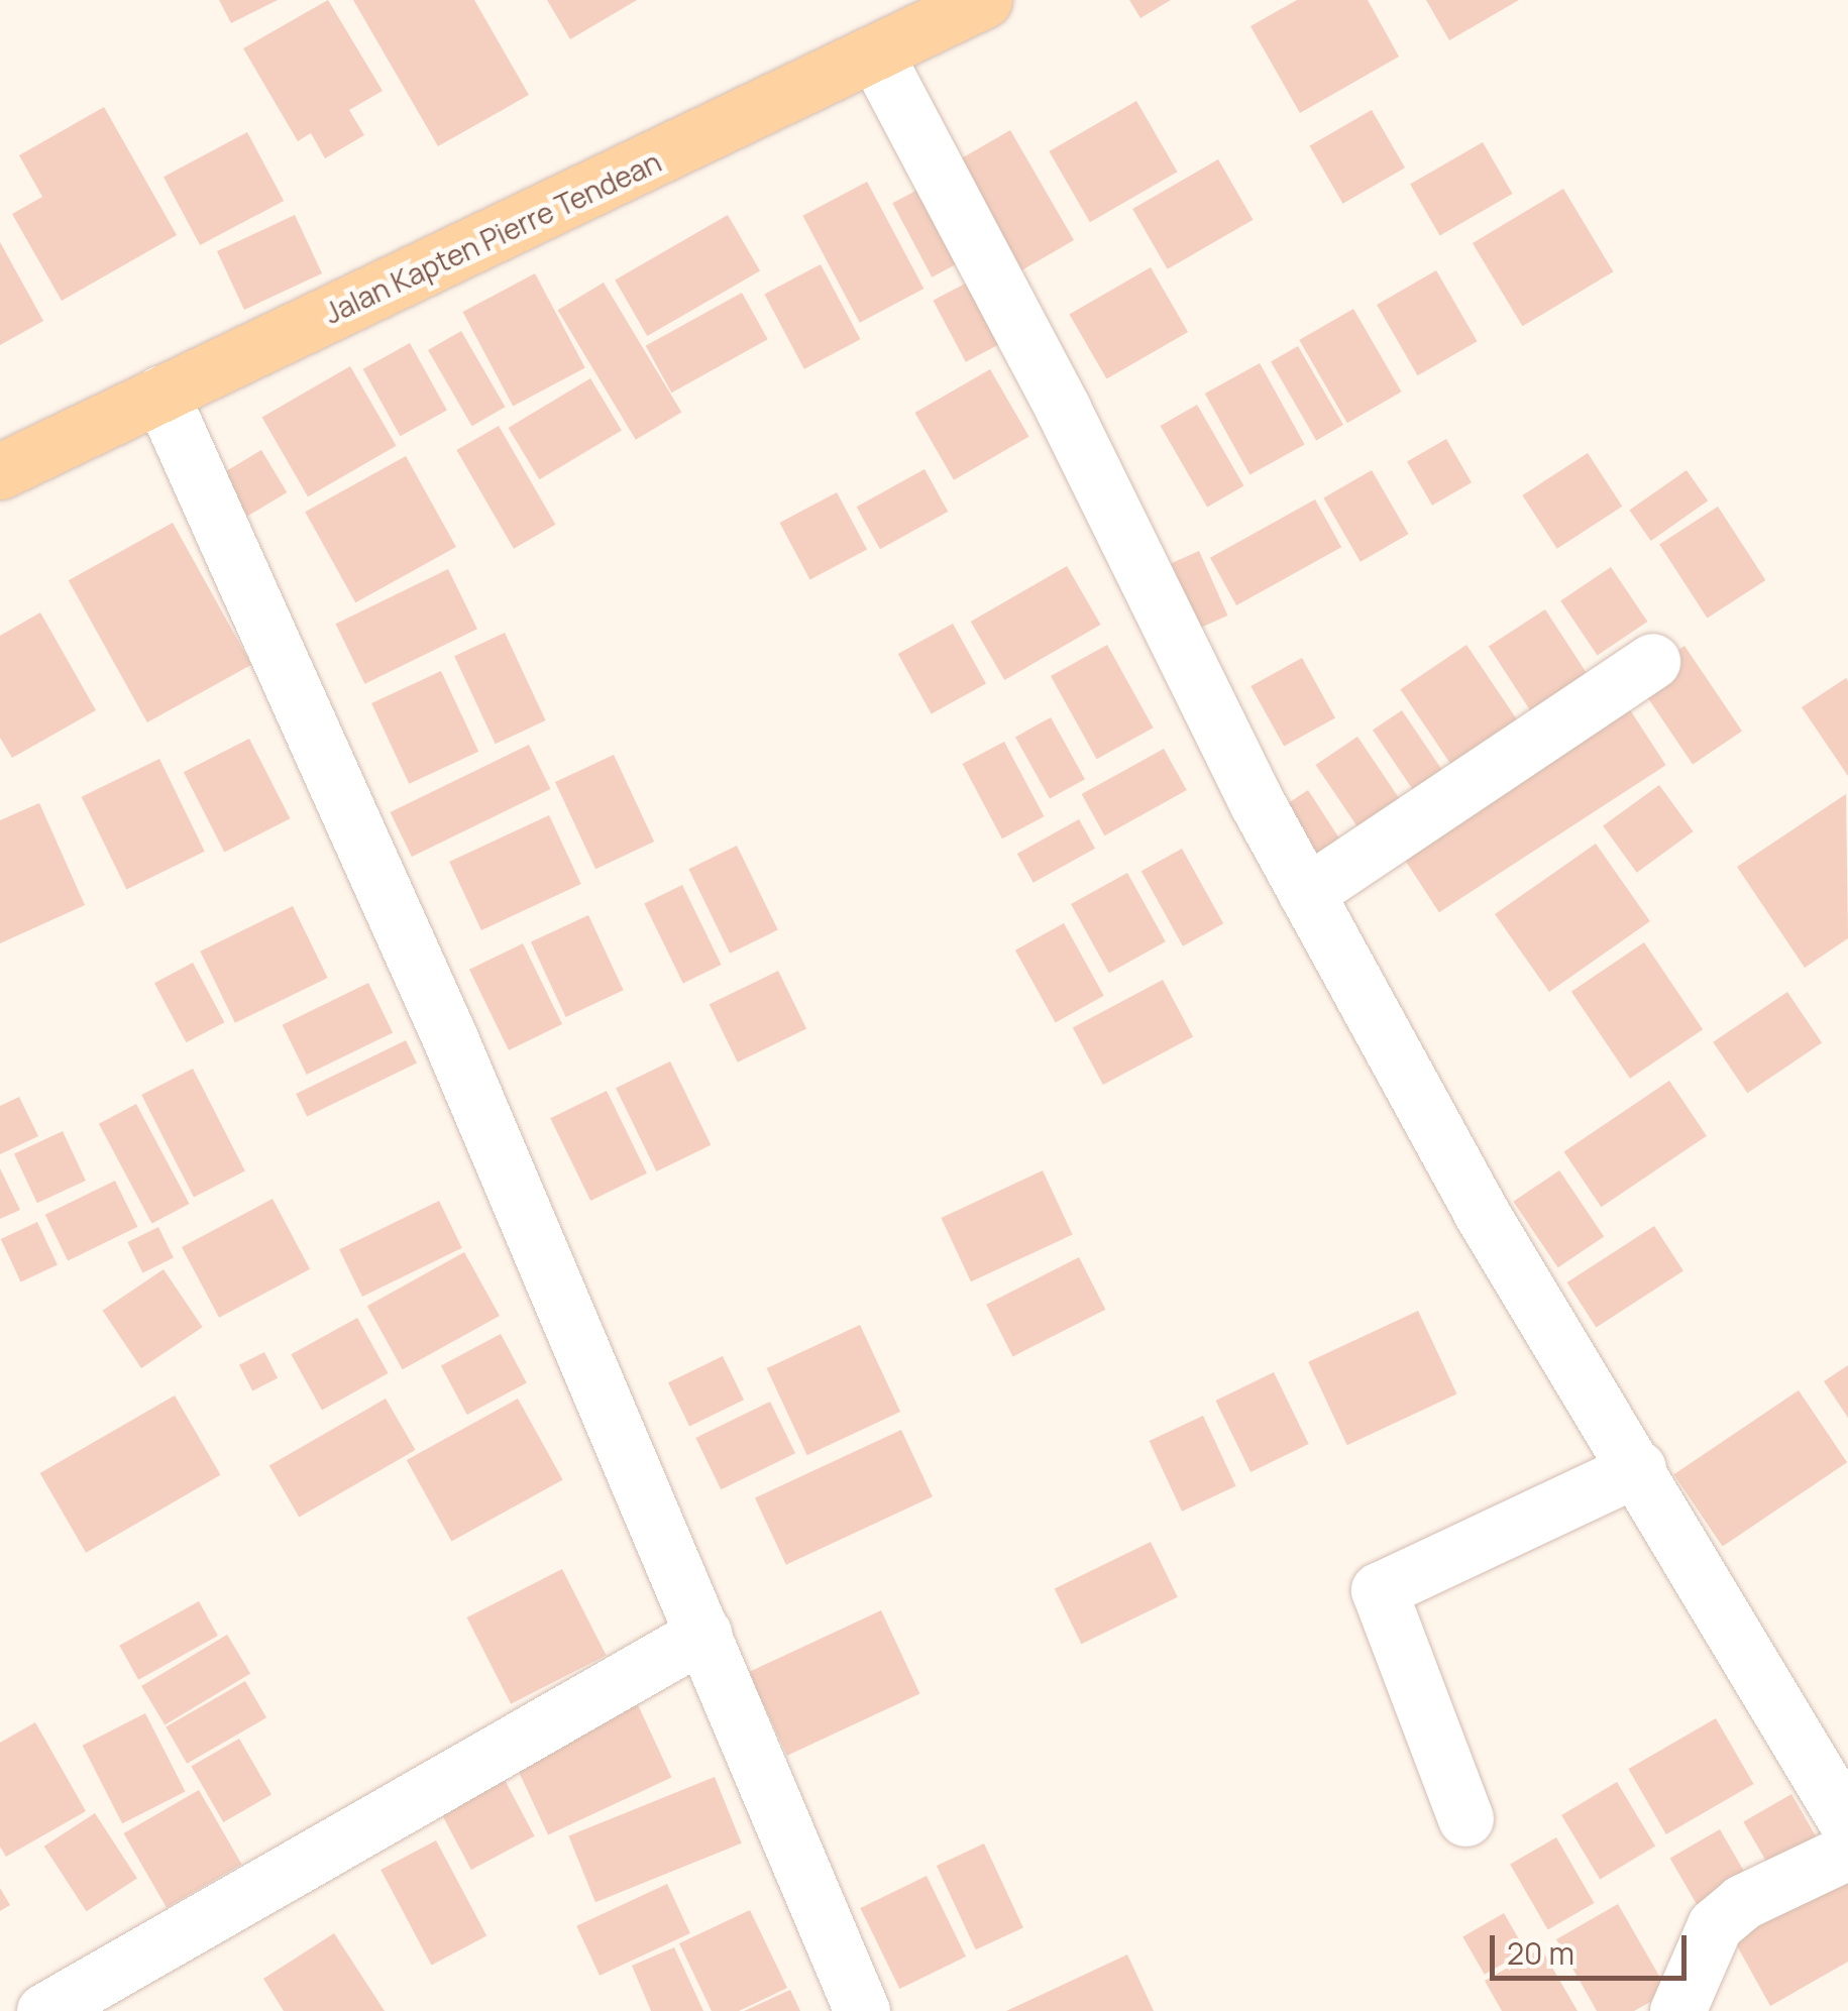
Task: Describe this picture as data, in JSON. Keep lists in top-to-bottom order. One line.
{"streets":{"main road":["Jalan Kapten Pierre Tendean"]},"scale_bar":"20 m"}
